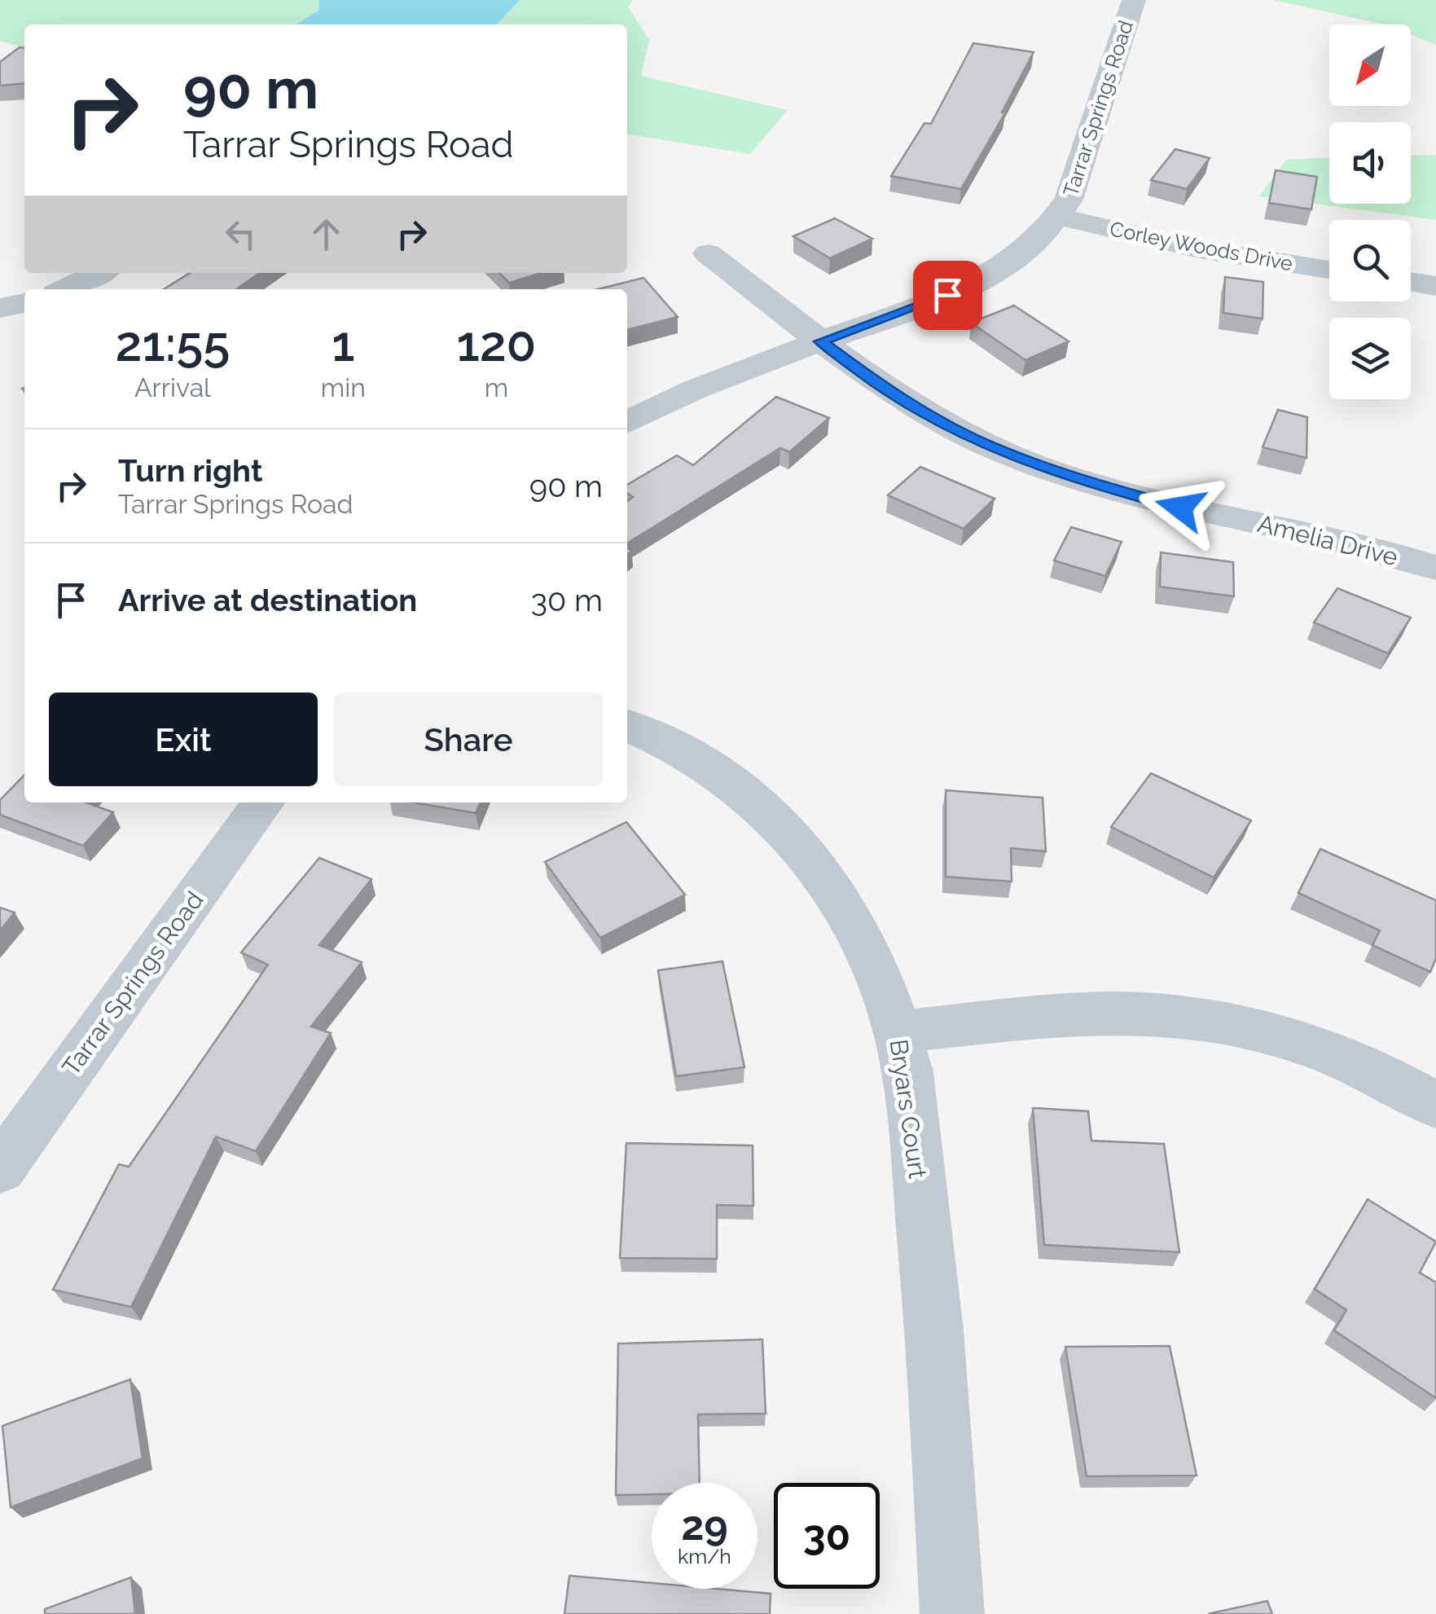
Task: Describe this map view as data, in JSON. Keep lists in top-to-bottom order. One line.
{"streets":{"street":["Tarrar Springs Road","Corley Woods Drive","Amelia Drive","Bryars Court"]},"crossings":[["Tarrar Springs Road","Corley Woods Drive"],["Tarrar Springs Road","Amelia Drive"]],"north":"bottom left","page":{"turn":["90 m","Tarrar Springs Road"],"eta":["21:55","Arrival","1","min","120","m"],"list":[{"name":"Turn right","note":"Tarrar Springs Road","value":"90 m"},{"name":"Arrive at destination","value":"30 m"}],"buttons":["Exit","Share"],"speed":"29 km/h","limit":"30"}}
